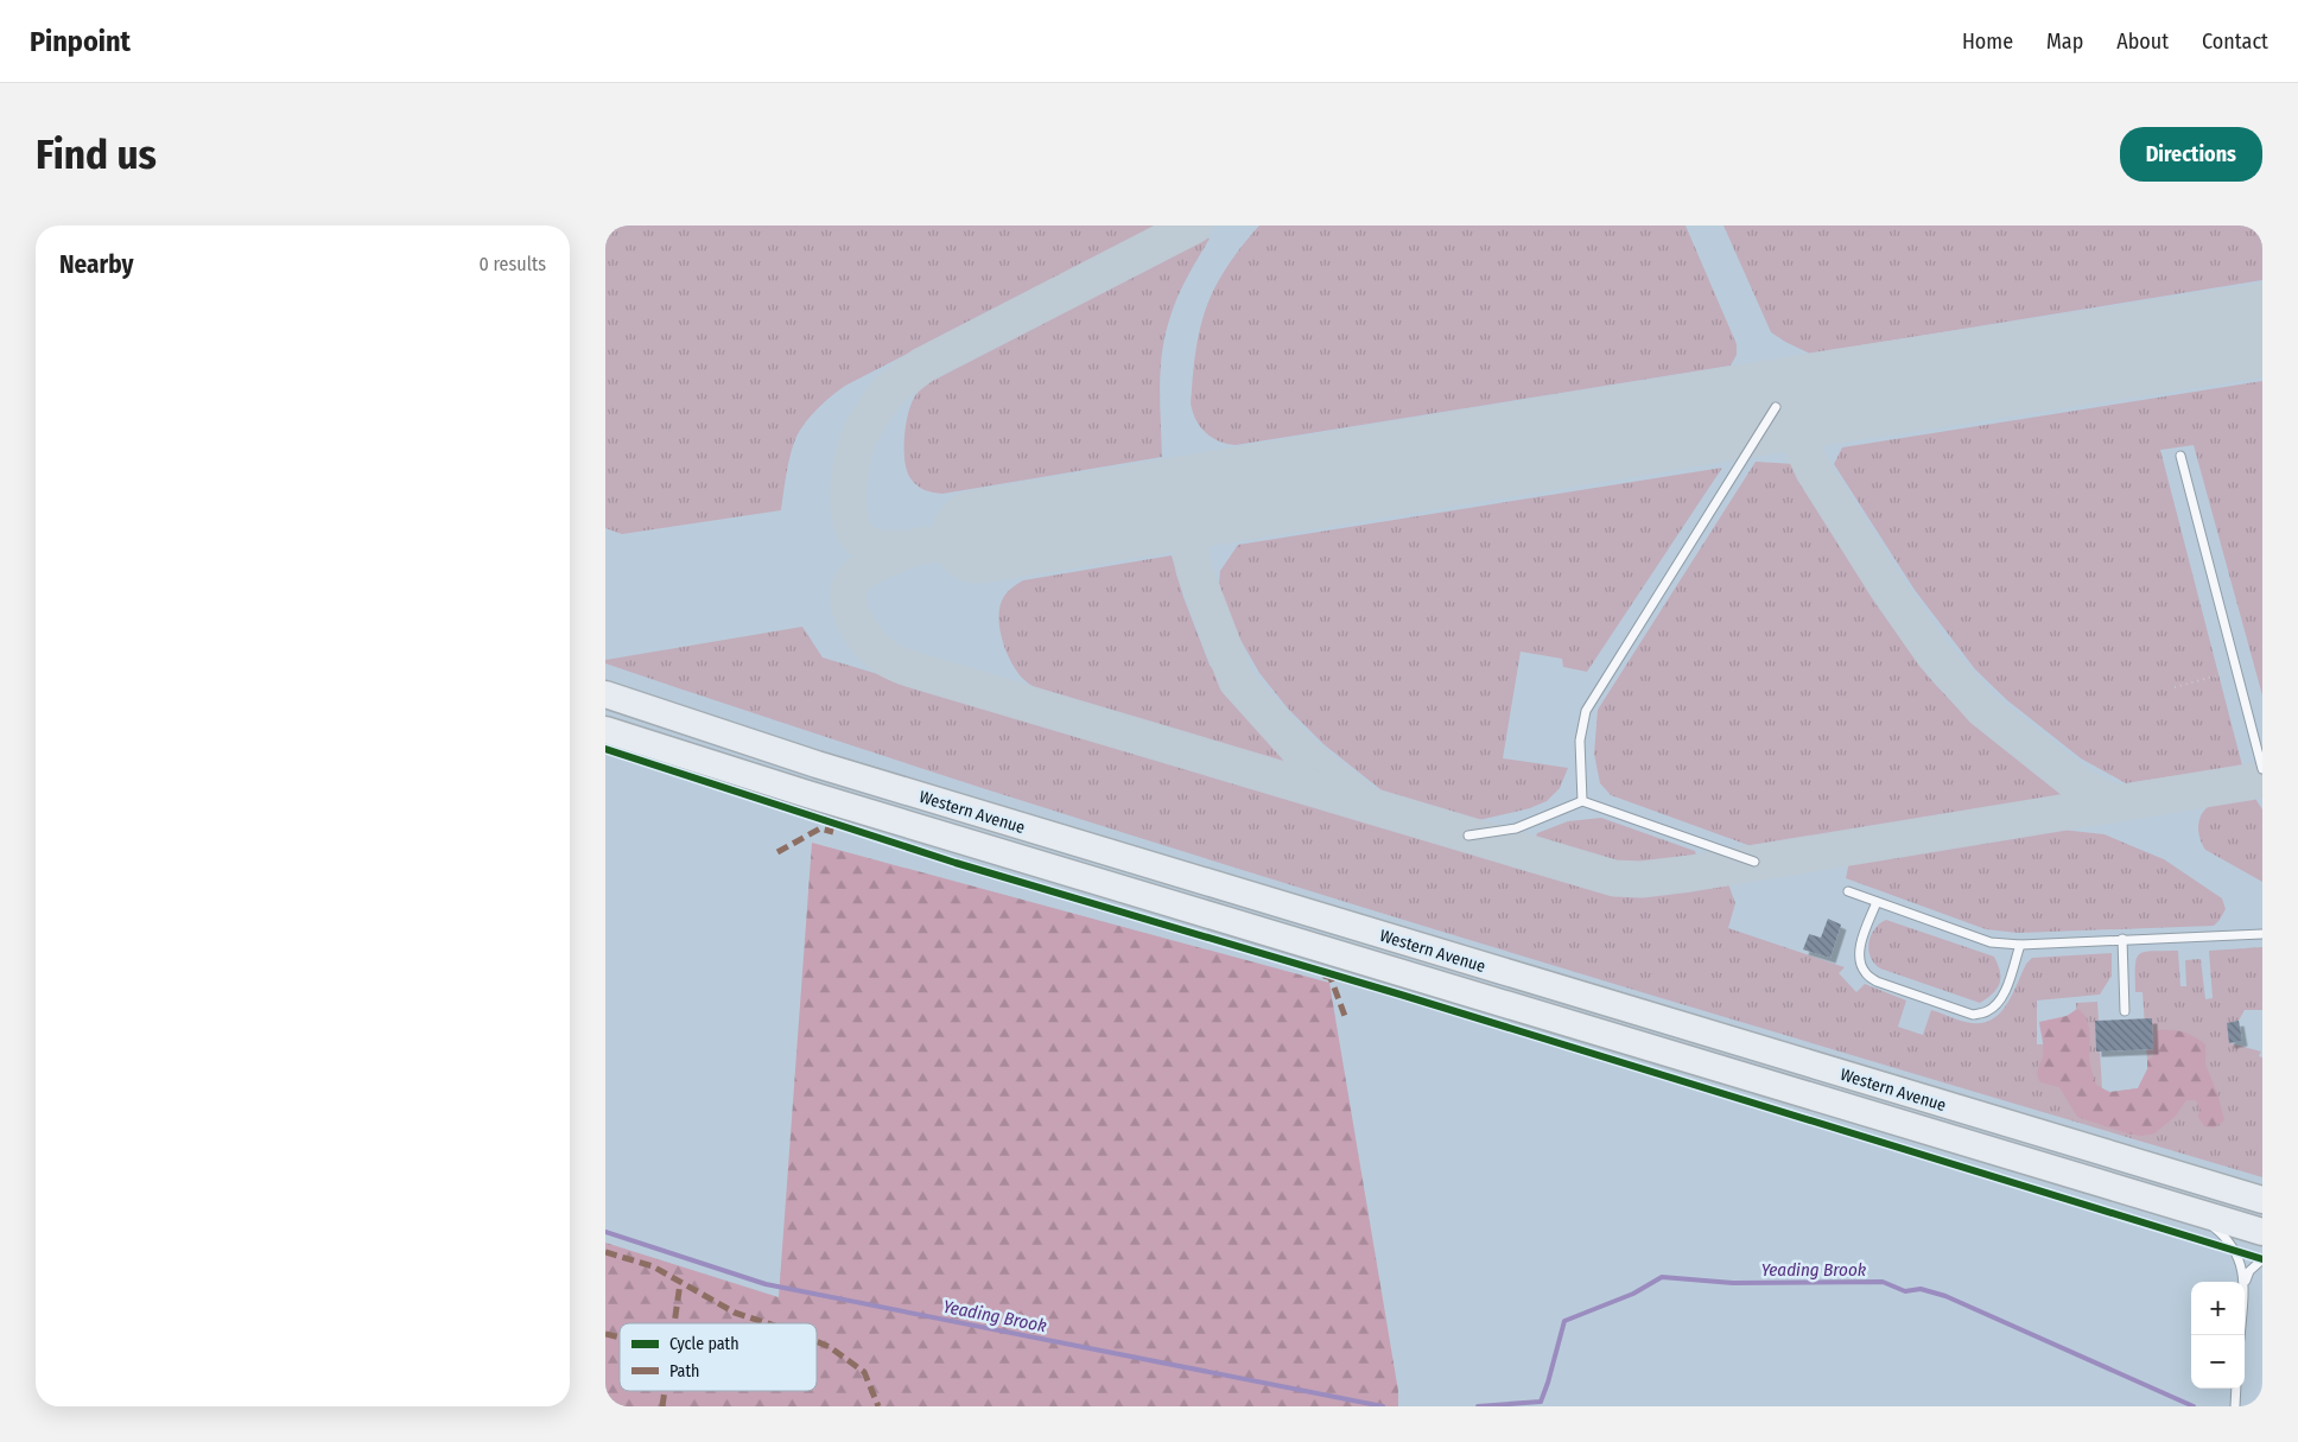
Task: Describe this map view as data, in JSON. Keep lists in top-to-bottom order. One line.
{"streets":{"highway":["Western Avenue"]},"water":["Yeading Brook"],"legend":["Cycle path","Path"],"page":{"header":"Pinpoint","nav":["Home","Map","About","Contact"],"buttons":"Directions","title":"Find us","heading":["Nearby","0 results"],"map_buttons":["+","−"]}}
